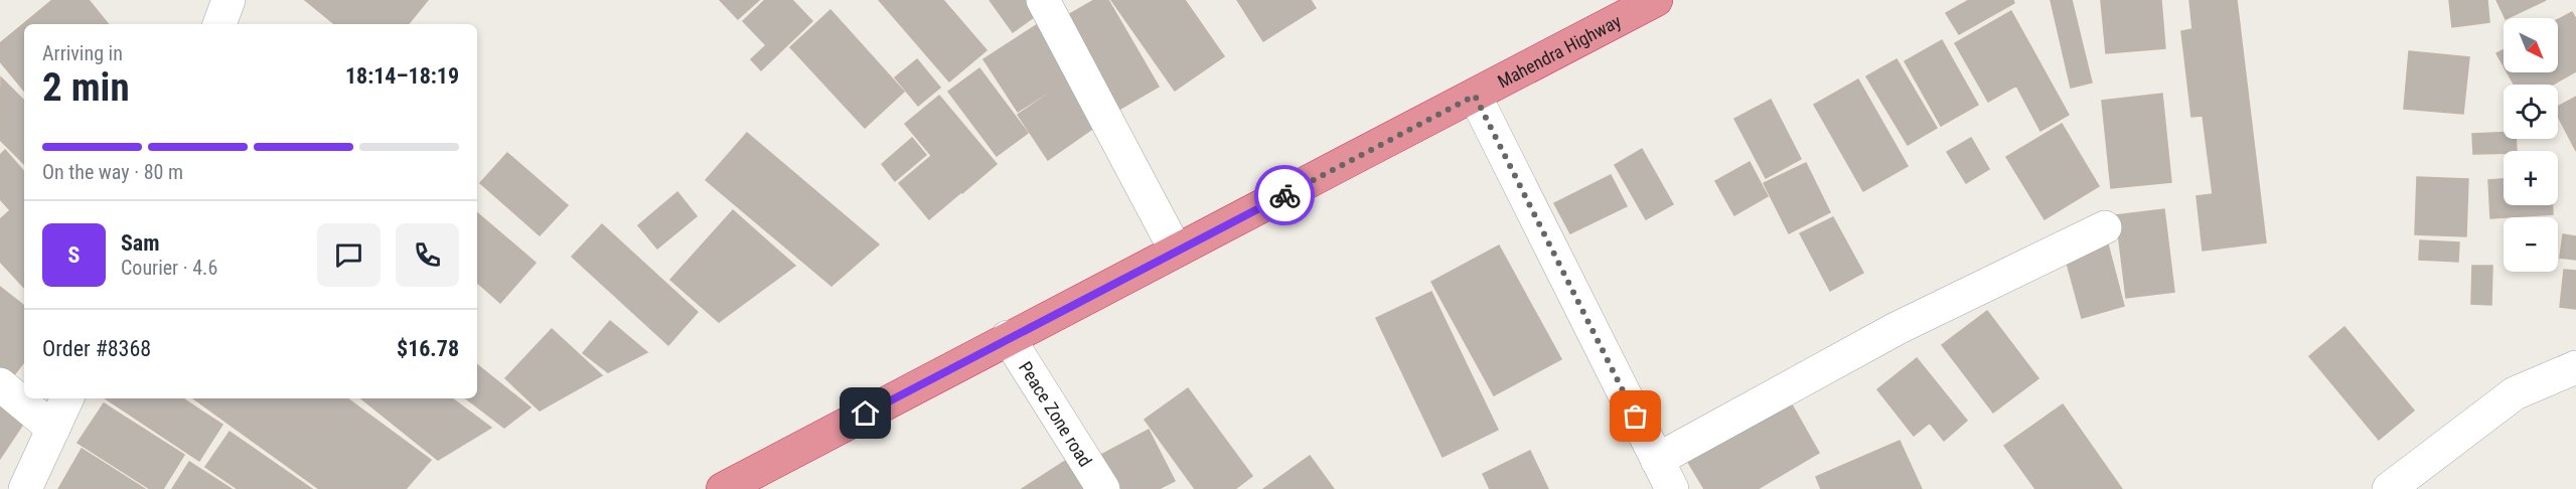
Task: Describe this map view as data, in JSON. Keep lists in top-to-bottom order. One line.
{"streets":{"highway":["Mahendra Highway"],"street":["Peace Zone road"]},"crossings":[["Mahendra Highway","Peace Zone road"]],"north":"bottom right","page":{"map_buttons":["+","−"],"heading":["2 min","Arriving in","18:14–18:19"],"panel":["Sam","Courier · 4.6","Order #8368","$16.78"],"bar":"On the way · 80 m","round":"S"}}
